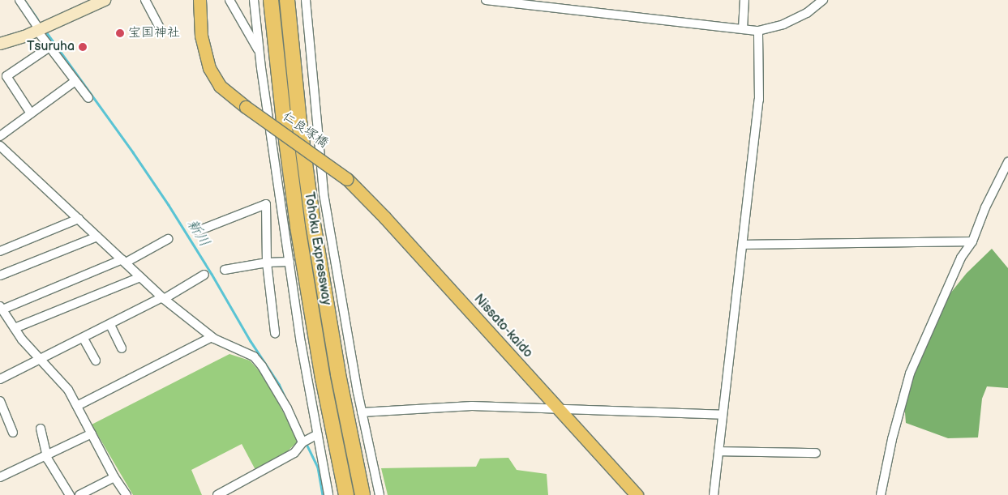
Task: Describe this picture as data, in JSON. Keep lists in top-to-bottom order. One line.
{"streets":{"highway":["Tohoku Expressway"],"main road":["仁良塚橋","Nissato-kaido"]},"crossings":[["仁良塚橋","Nissato-kaido"]],"water":["新川"],"places":["宝国神社","Tsuruha"]}
